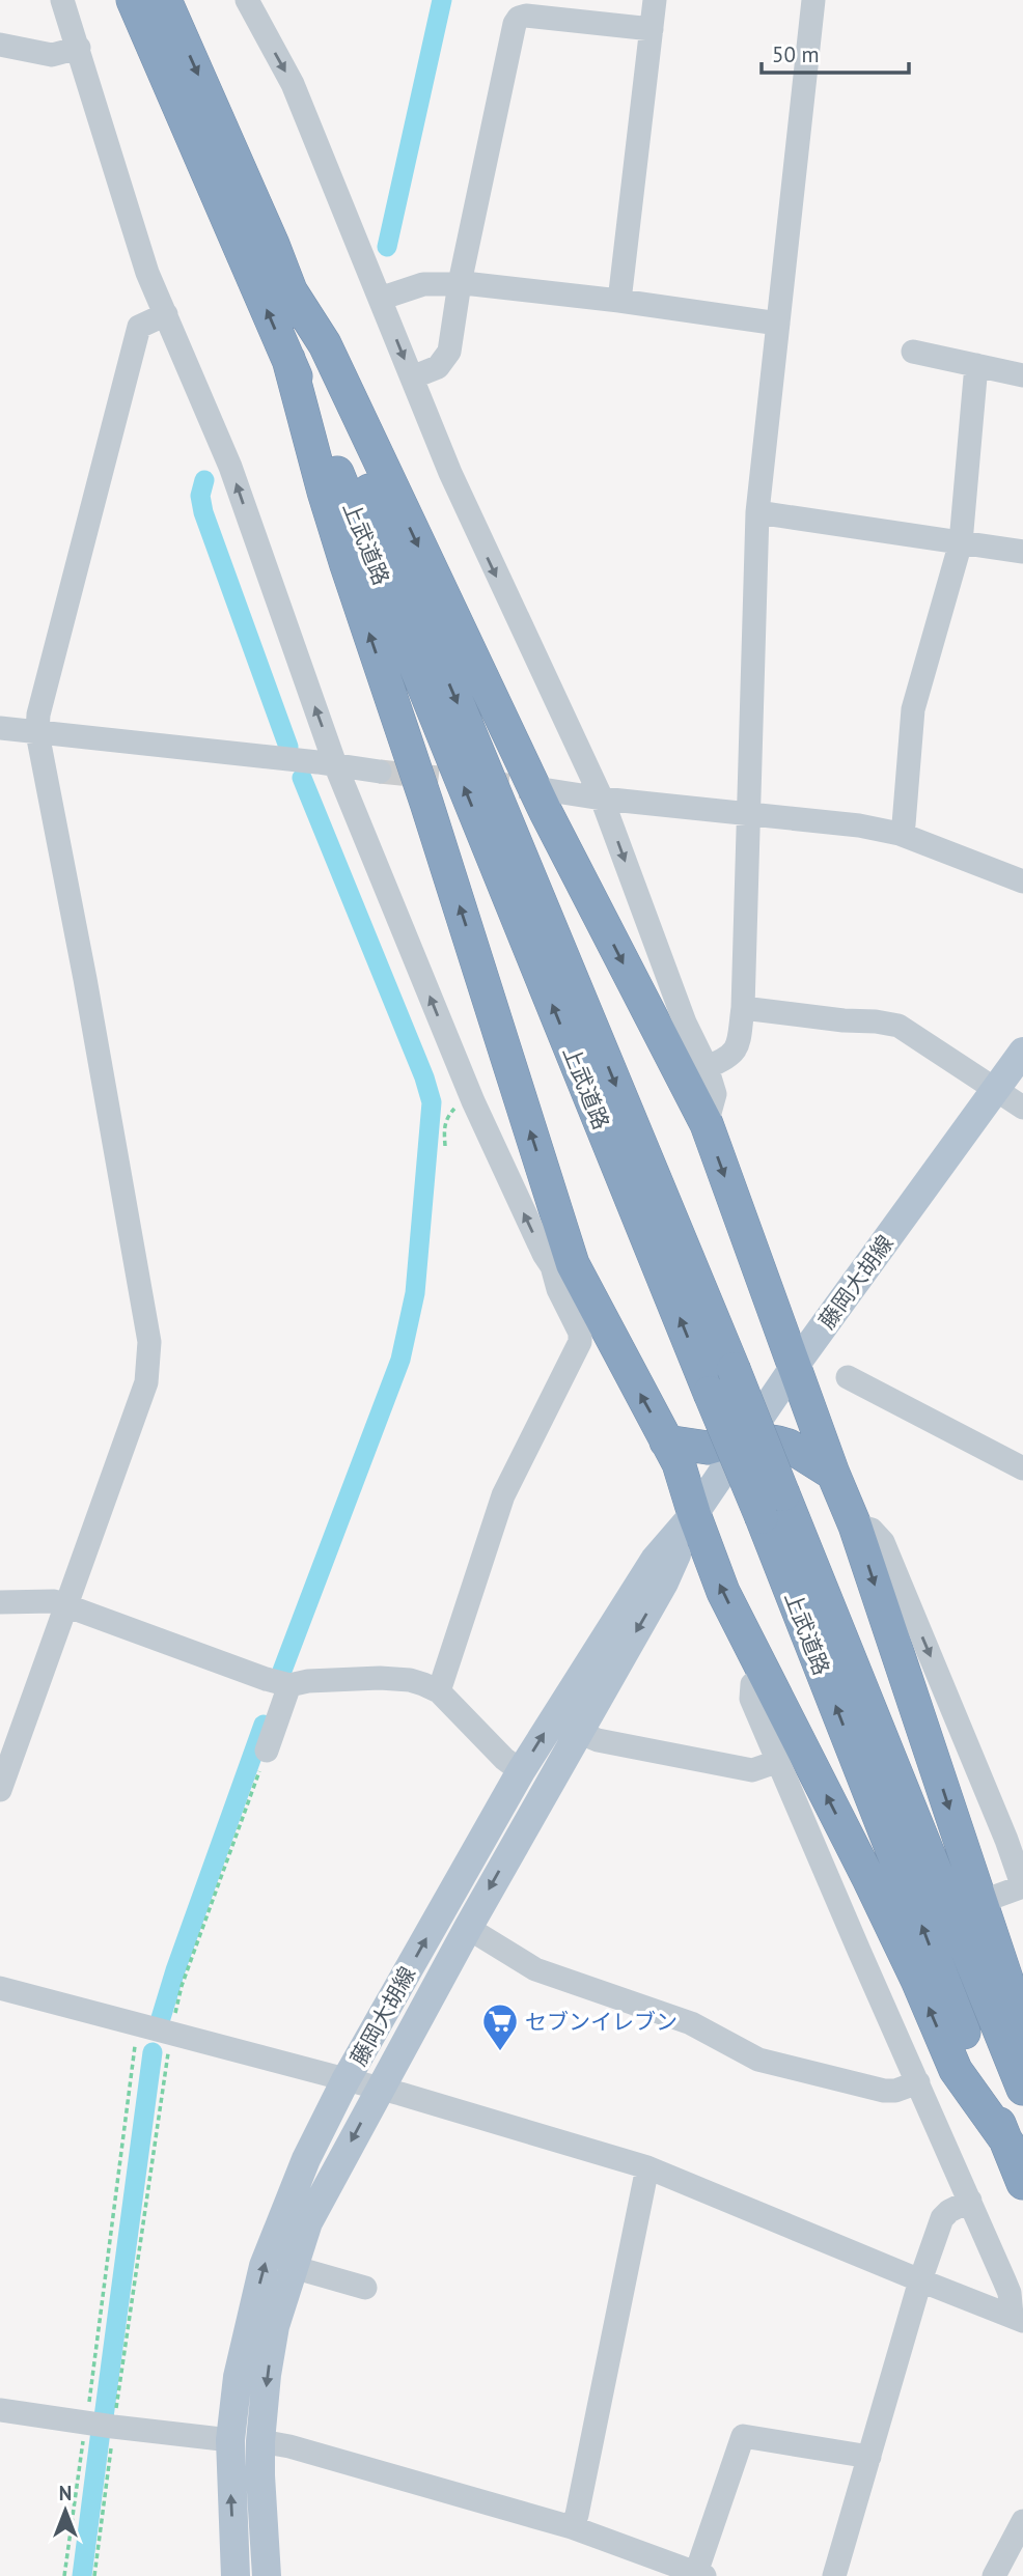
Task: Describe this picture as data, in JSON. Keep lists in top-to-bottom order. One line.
{"streets":{"highway":["上武道路"],"main road":["藤岡大胡線"]},"places":{"supermarket":["セブンイレブン"]},"scale_bar":"50 m","north":"top"}
